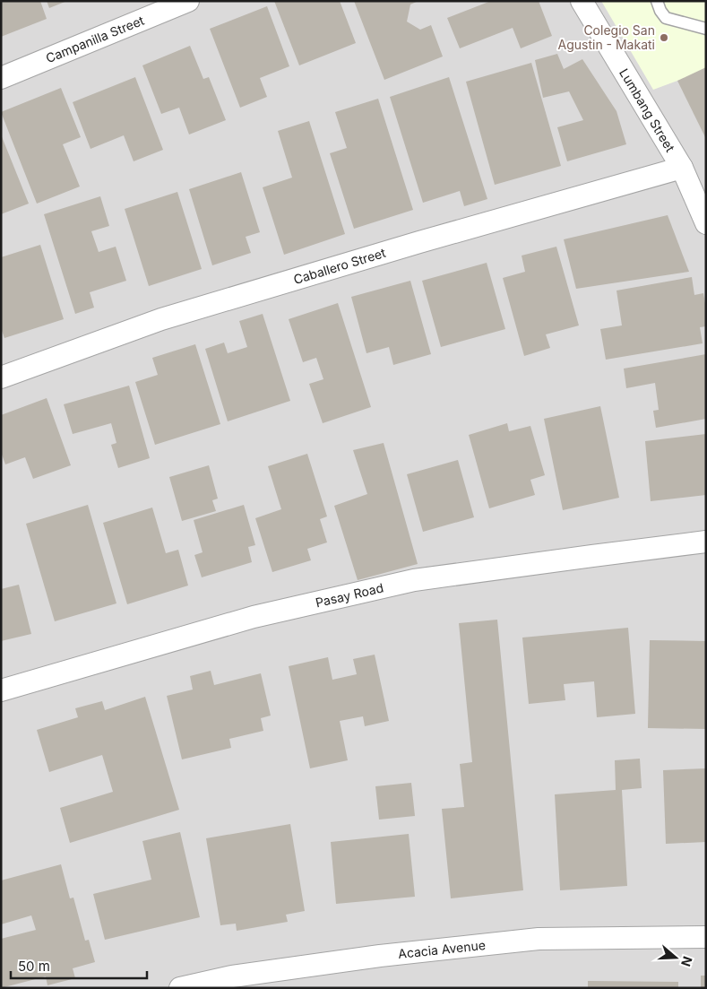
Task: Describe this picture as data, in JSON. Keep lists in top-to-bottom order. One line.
{"streets":{"street":["Campanilla Street","Lumbang Street","Caballero Street","Pasay Road","Acacia Avenue"]},"crossings":[["Lumbang Street","Caballero Street"]],"places":["Colegio San Agustin - Makati"],"scale_bar":"50 m","north":"right"}
